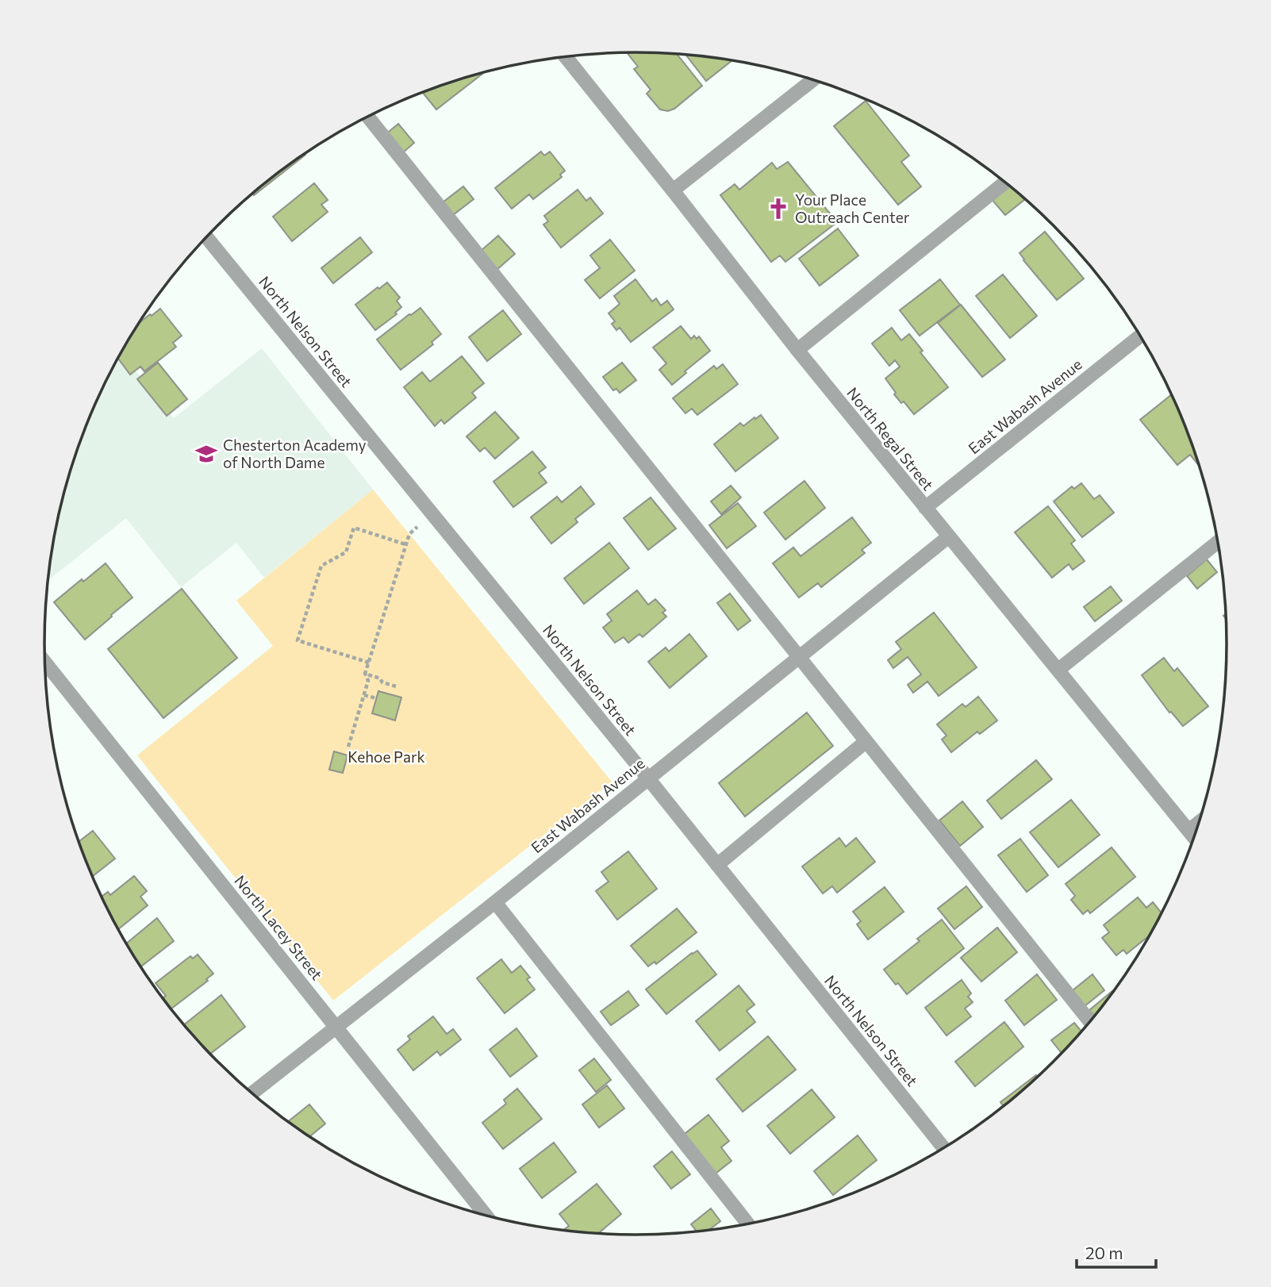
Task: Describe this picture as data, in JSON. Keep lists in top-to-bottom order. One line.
{"streets":{"street":["North Nelson Street","East Wabash Avenue","North Regal Street","North Lacey Street"]},"crossings":[["North Nelson Street","East Wabash Avenue"],["East Wabash Avenue","North Regal Street"],["East Wabash Avenue","North Lacey Street"]],"parks":["Kehoe Park"],"places":{"church":["Your Place Outreach Center"],"school or university":["Chesterton Academy of North Dame"]},"scale_bar":"20 m"}
